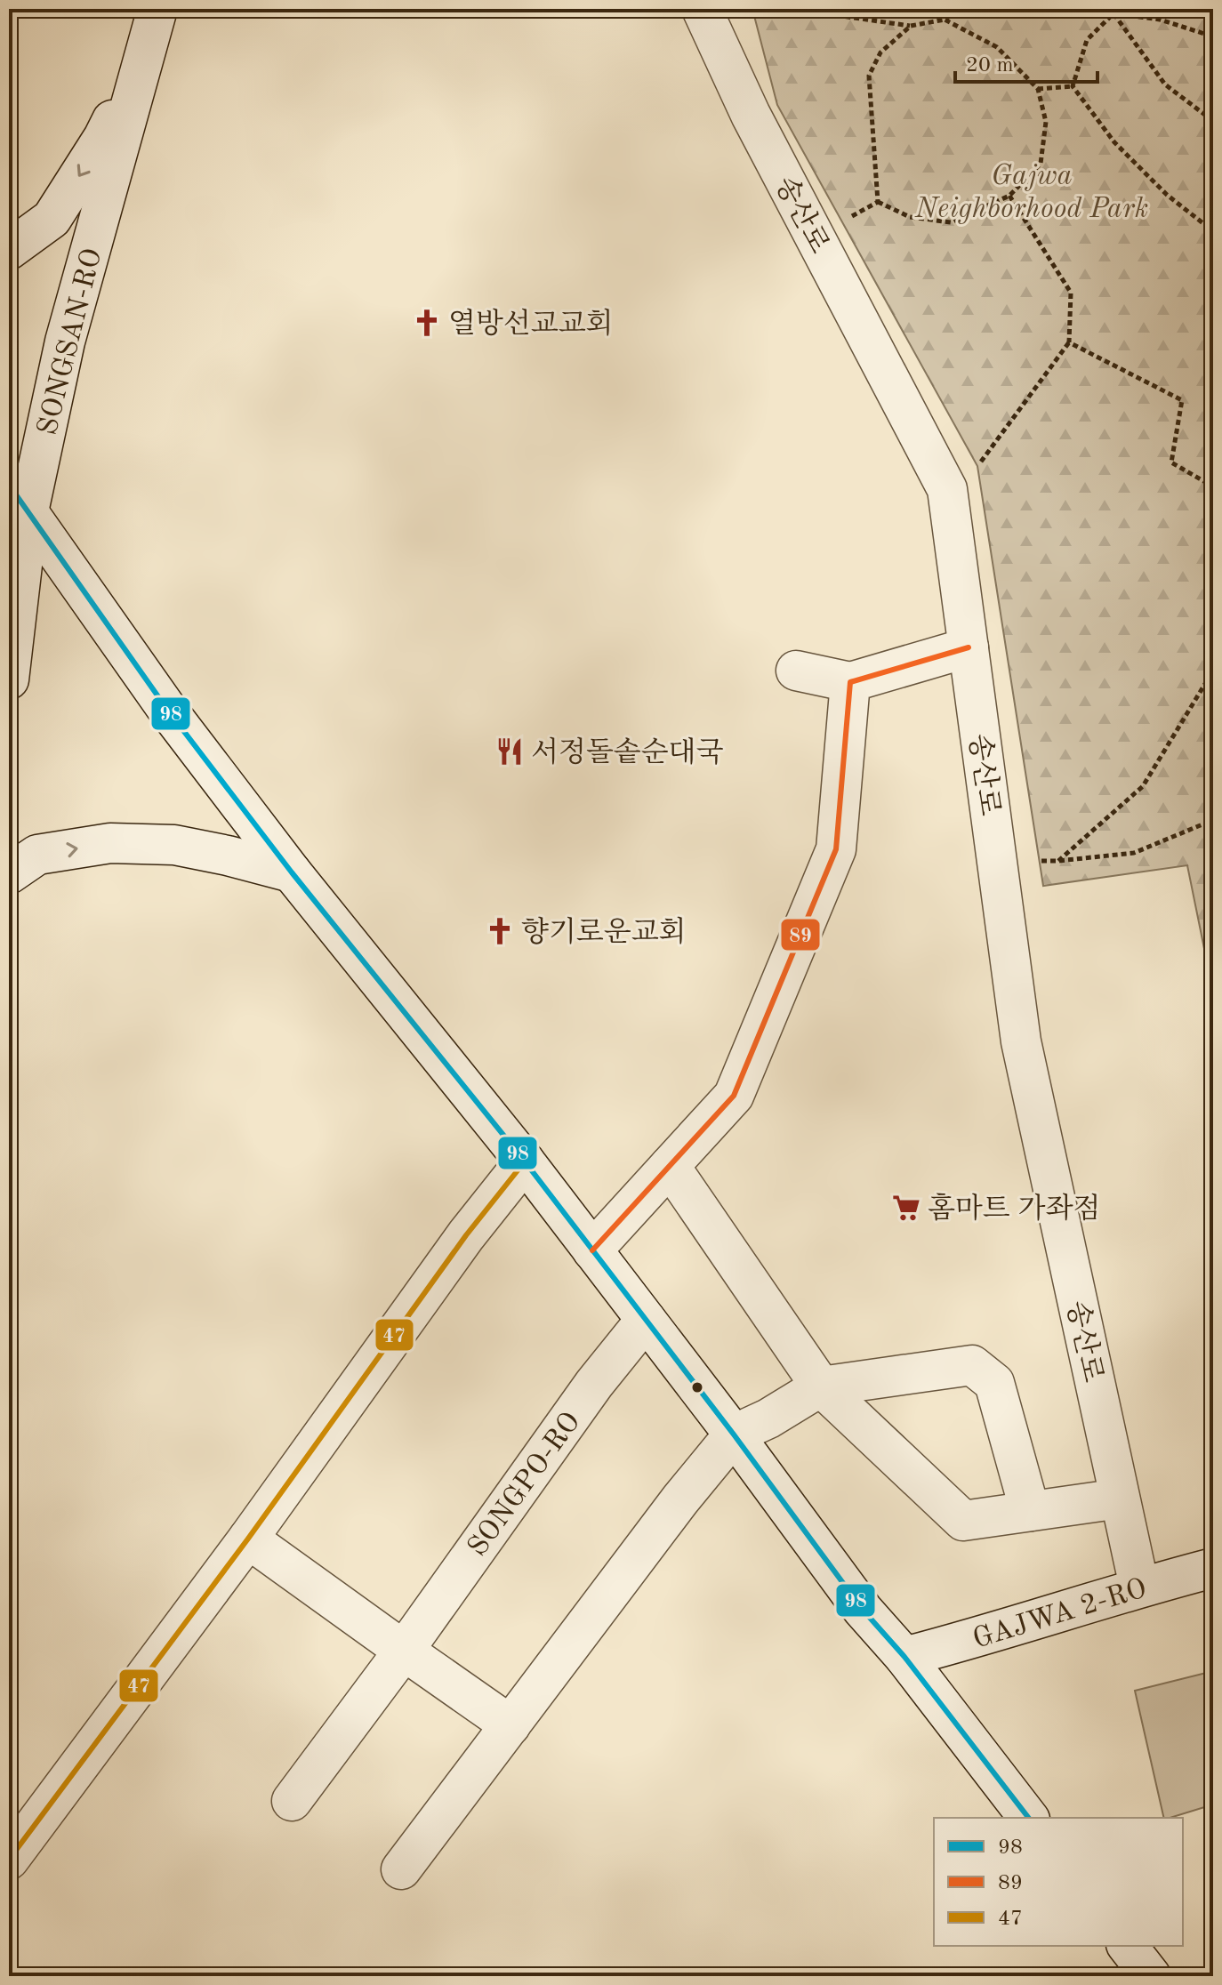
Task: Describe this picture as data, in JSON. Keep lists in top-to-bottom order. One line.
{"streets":{"street":["송산로","SONGSAN-RO","SONGPO-RO","GAJWA 2-RO"]},"crossings":[["송산로","GAJWA 2-RO"]],"parks":["Gajwa Neighborhood Park"],"places":{"church":["열방선교교회","향기로운교회"],"restaurant":["서정돌솥순대국"],"supermarket":["홈마트 가좌점"]},"lines":["transit line 98","transit line 89","transit line 47"],"legend":["98","89","47"],"scale_bar":"20 m"}
